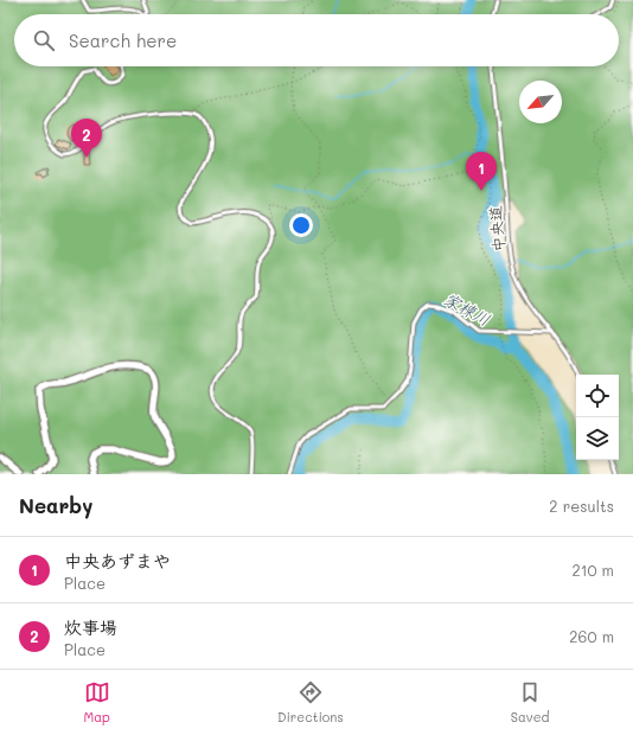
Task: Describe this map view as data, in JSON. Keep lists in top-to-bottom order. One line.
{"streets":{"lane":["中央道"]},"water":["家棟川"],"north":"bottom left","page":{"search":"Search here","pins":["2","1"],"heading":["Nearby","2 results"],"list":[{"mark":"1","name":"中央あずまや","note":"Place","value":"210 m"},{"mark":"2","name":"炊事場","note":"Place","value":"260 m"}],"nav":["Map","Directions","Saved"]}}
